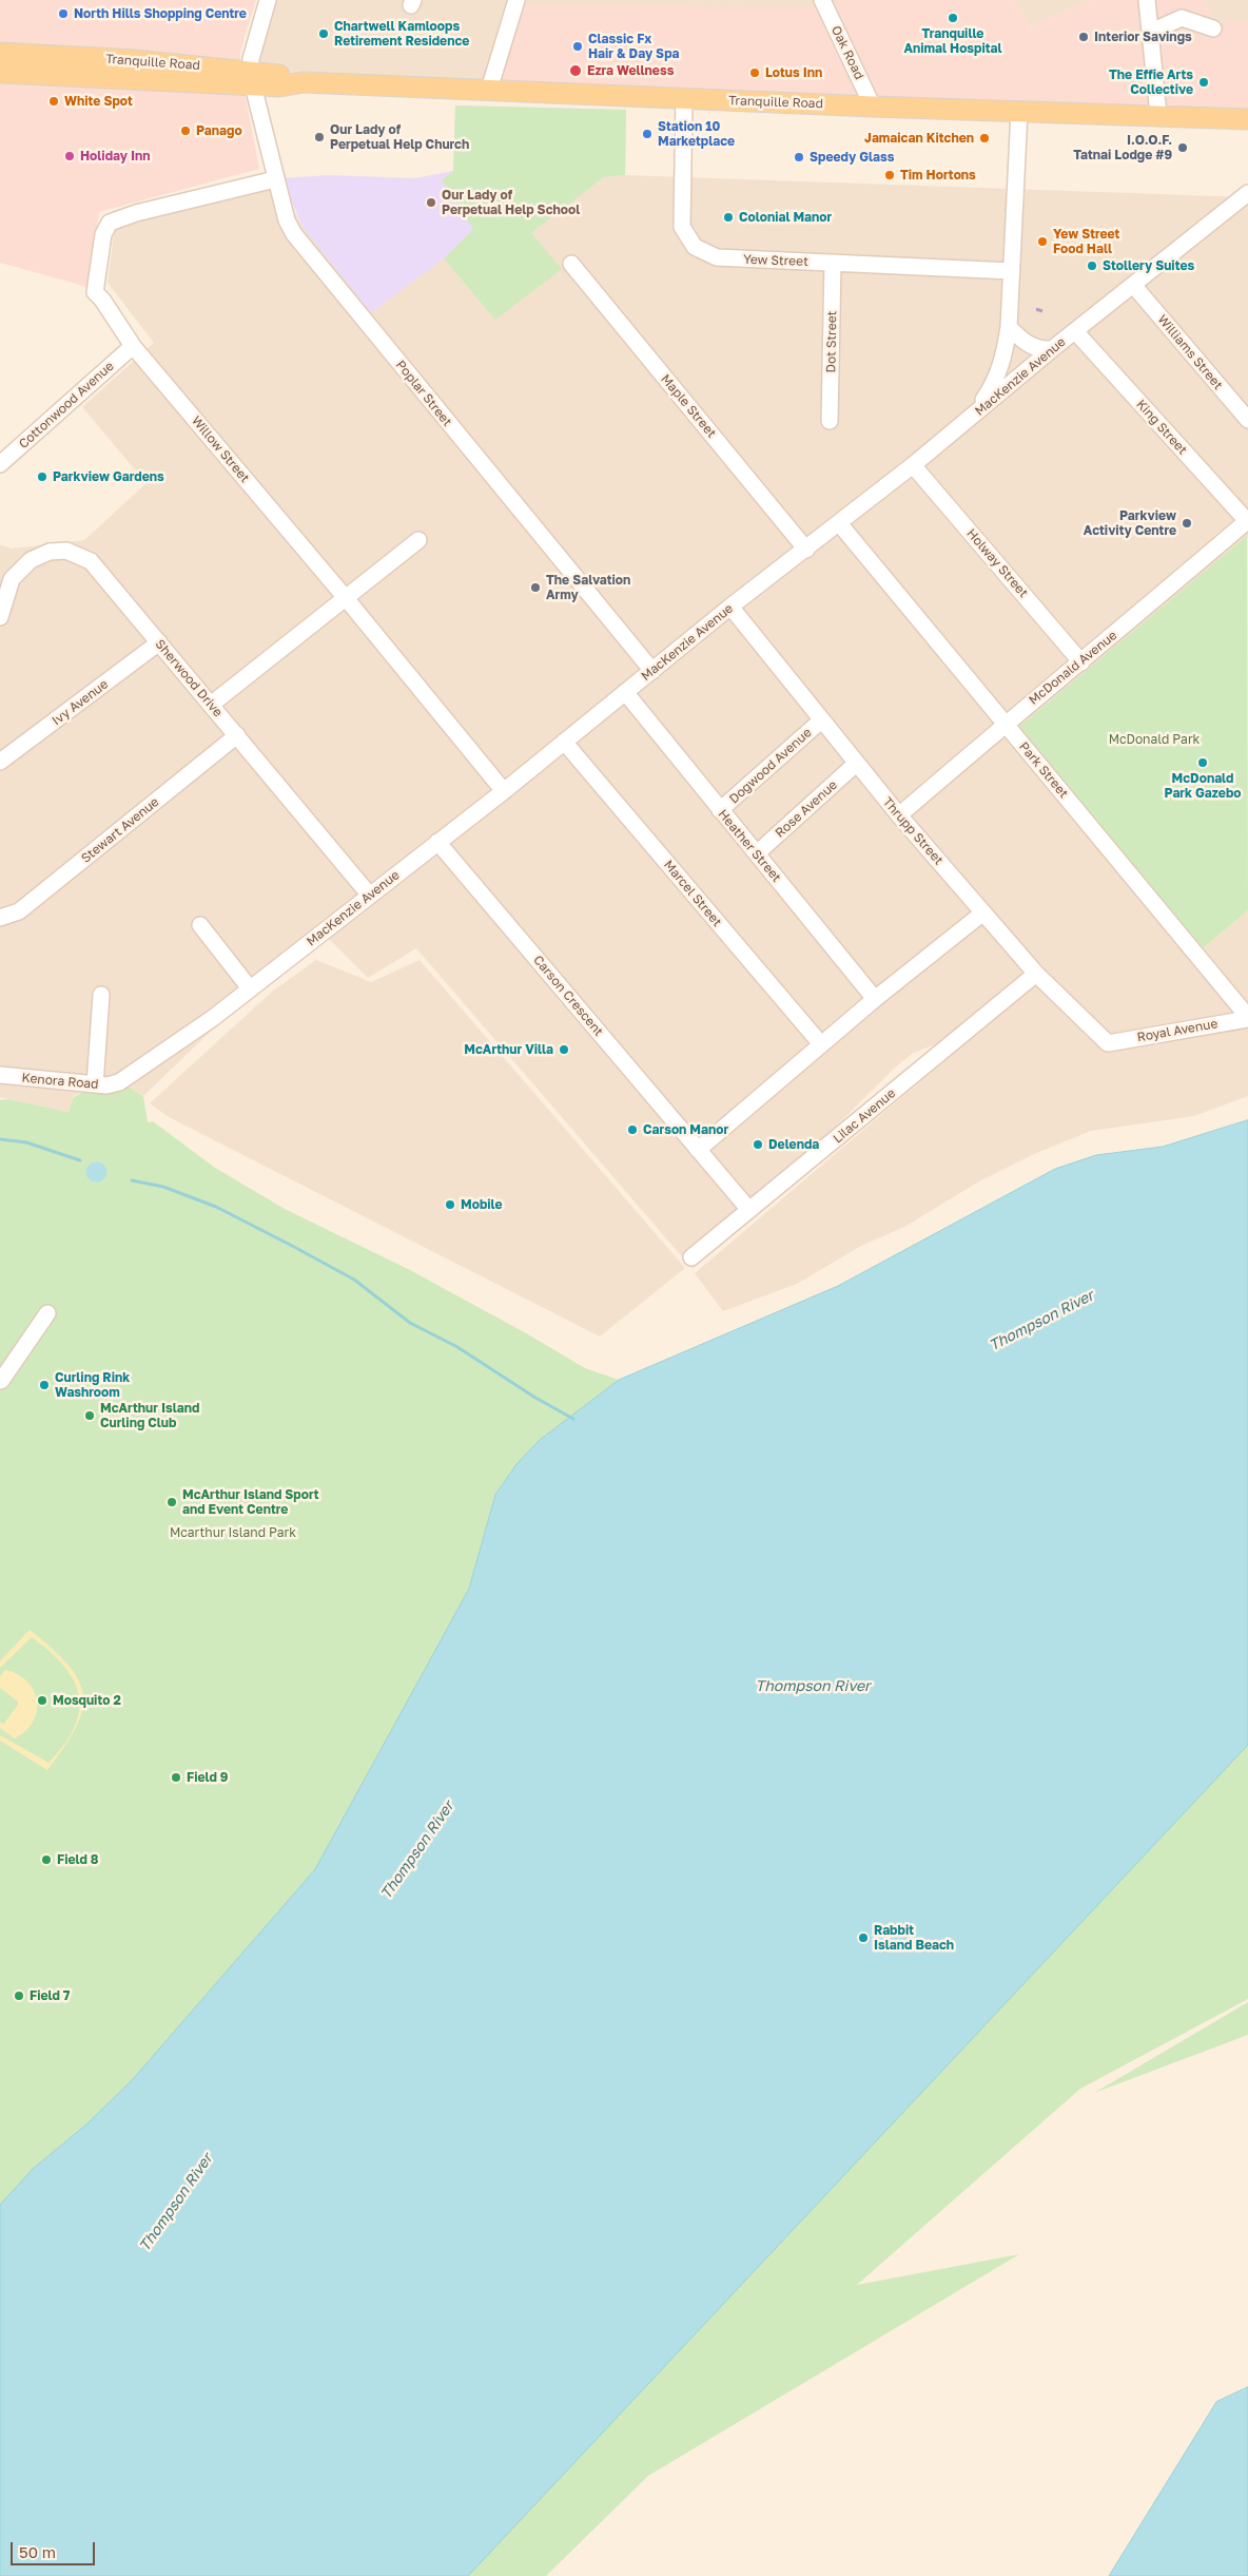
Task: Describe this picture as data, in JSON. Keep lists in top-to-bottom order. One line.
{"streets":{"main road":["Tranquille Road"],"street":["Oak Road","Yew Street","Dot Street","Williams Street","MacKenzie Avenue","Poplar Street","Cottonwood Avenue","Maple Street","King Street","Willow Street","Holway Street","McDonald Avenue","Sherwood Drive","Ivy Avenue","Dogwood Avenue","Park Street","Rose Avenue","Stewart Avenue","Thrupp Street","Heather Street","Marcel Street","Carson Crescent","Royal Avenue","Kenora Road","Lilac Avenue"]},"crossings":[["Oak Road","Tranquille Road"],["Tranquille Road","Yew Street"],["Tranquille Road","Poplar Street"],["Yew Street","Dot Street"],["Williams Street","MacKenzie Avenue"],["MacKenzie Avenue","Poplar Street"],["MacKenzie Avenue","Maple Street"],["MacKenzie Avenue","King Street"],["MacKenzie Avenue","Willow Street"],["MacKenzie Avenue","Holway Street"],["MacKenzie Avenue","Sherwood Drive"],["MacKenzie Avenue","Park Street"],["MacKenzie Avenue","Thrupp Street"],["MacKenzie Avenue","Heather Street"],["MacKenzie Avenue","Marcel Street"],["MacKenzie Avenue","Carson Crescent"],["MacKenzie Avenue","Kenora Road"],["Poplar Street","Willow Street"],["Cottonwood Avenue","Willow Street"],["King Street","McDonald Avenue"],["Holway Street","McDonald Avenue"],["McDonald Avenue","Park Street"],["McDonald Avenue","Thrupp Street"],["Sherwood Drive","Ivy Avenue"],["Sherwood Drive","Stewart Avenue"],["Dogwood Avenue","Thrupp Street"],["Dogwood Avenue","Heather Street"],["Park Street","Royal Avenue"],["Rose Avenue","Thrupp Street"],["Rose Avenue","Heather Street"],["Thrupp Street","Royal Avenue"],["Thrupp Street","Lilac Avenue"],["Carson Crescent","Lilac Avenue"]],"water":["Thompson River"],"parks":["McDonald Park","Mcarthur Island Park"],"places":["North Hills Shopping Centre","Tranquille Animal Hospital","Chartwell Kamloops Retirement Residence","Interior Savings","Classic Fx Hair & Day Spa","Ezra Wellness","Lotus Inn","The Effie Arts Collective","White Spot","Panago","Station 10 Marketplace","Our Lady of Perpetual Help Church","Jamaican Kitchen","I.O.O.F. Tatnai Lodge #9","Holiday Inn","Speedy Glass","Tim Hortons","Our Lady of Perpetual Help School","Colonial Manor","Yew Street Food Hall","Stollery Suites","Parkview Gardens","Parkview Activity Centre","The Salvation Army","McDonald Park Gazebo","McArthur Villa","Carson Manor","Delenda","Mobile","Curling Rink Washroom","McArthur Island Curling Club","McArthur Island Sport and Event Centre","Mosquito 2","Field 9","Field 8","Rabbit Island Beach","Field 7"],"scale_bar":"50 m"}
